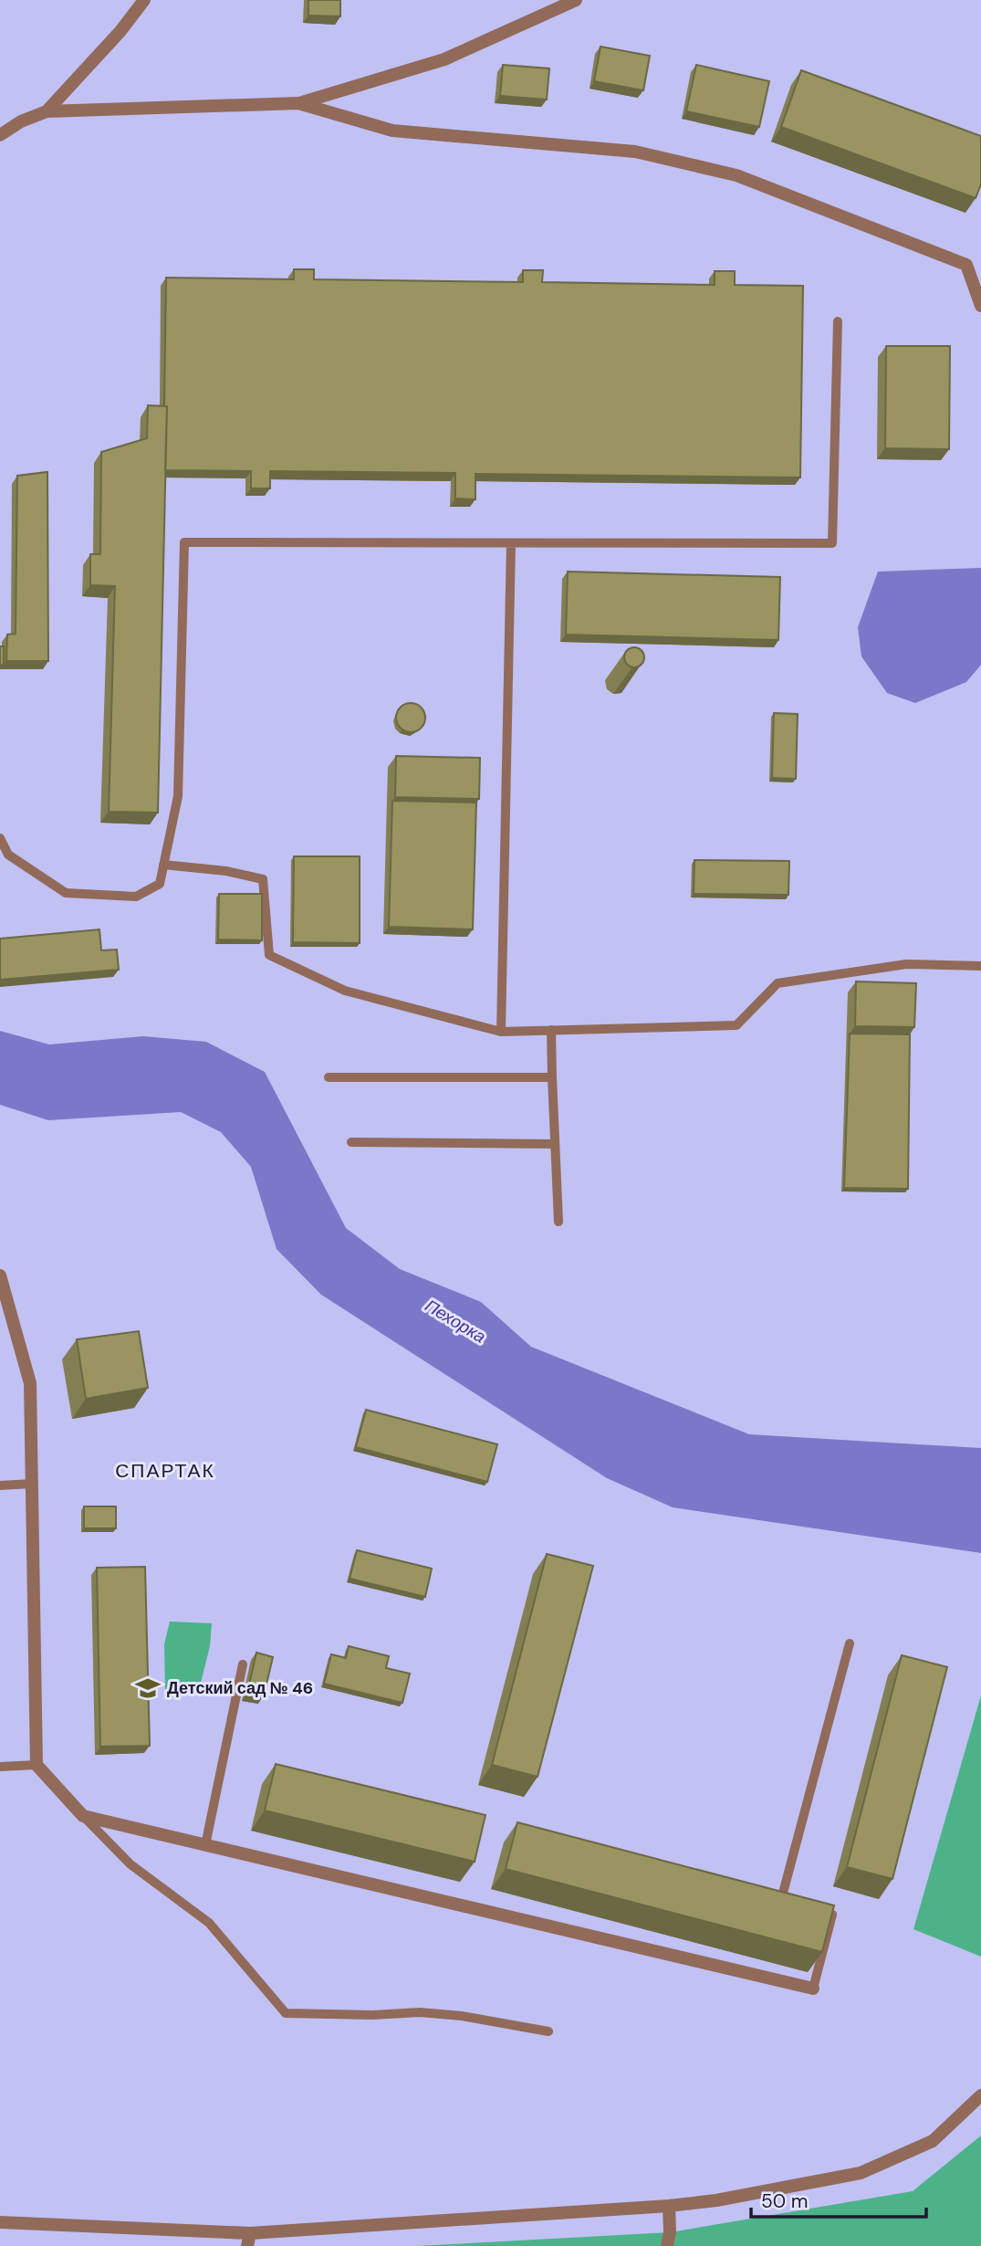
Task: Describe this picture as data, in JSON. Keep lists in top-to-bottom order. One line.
{"districts":["СПАРТАК"],"water":["Пехорка"],"places":{"school or university":["Детский сад № 46"]},"scale_bar":"50 m"}
